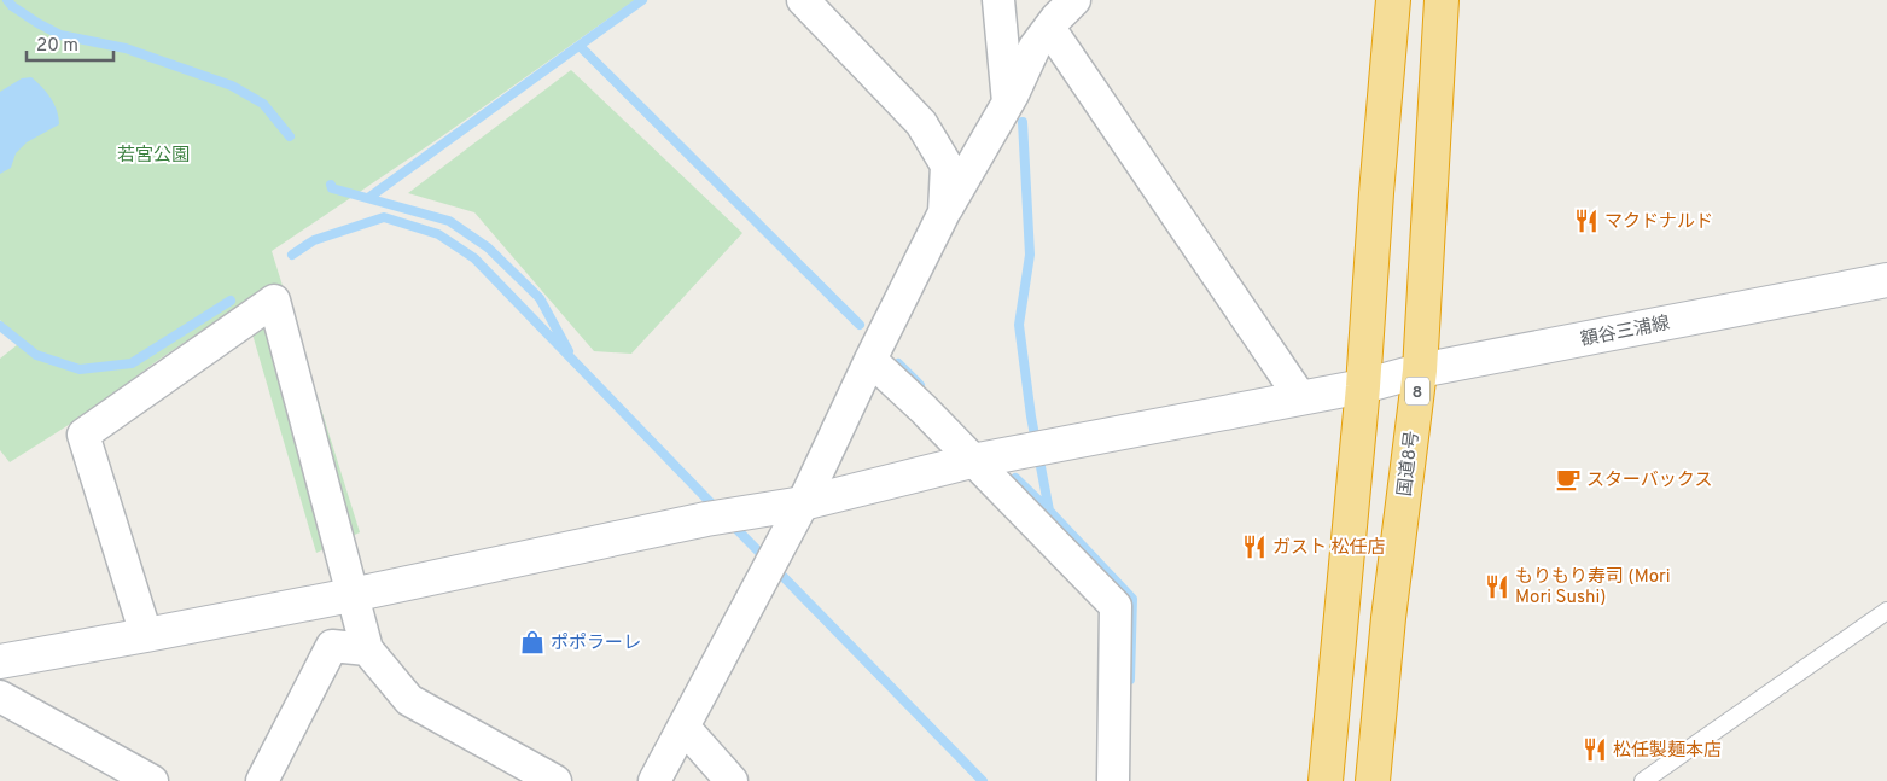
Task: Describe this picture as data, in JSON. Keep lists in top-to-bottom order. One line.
{"streets":{"highway":["8","国道8号"],"street":["額谷三浦線"]},"crossings":[["額谷三浦線","国道8号"]],"parks":["若宮公園"],"places":{"restaurant":["マクドナルド","ガスト 松任店","もりもり寿司 (Mori Mori Sushi)","松任製麺本店"],"cafe":["スターバックス"],"shop":["ポポラーレ"]},"scale_bar":"20 m"}
